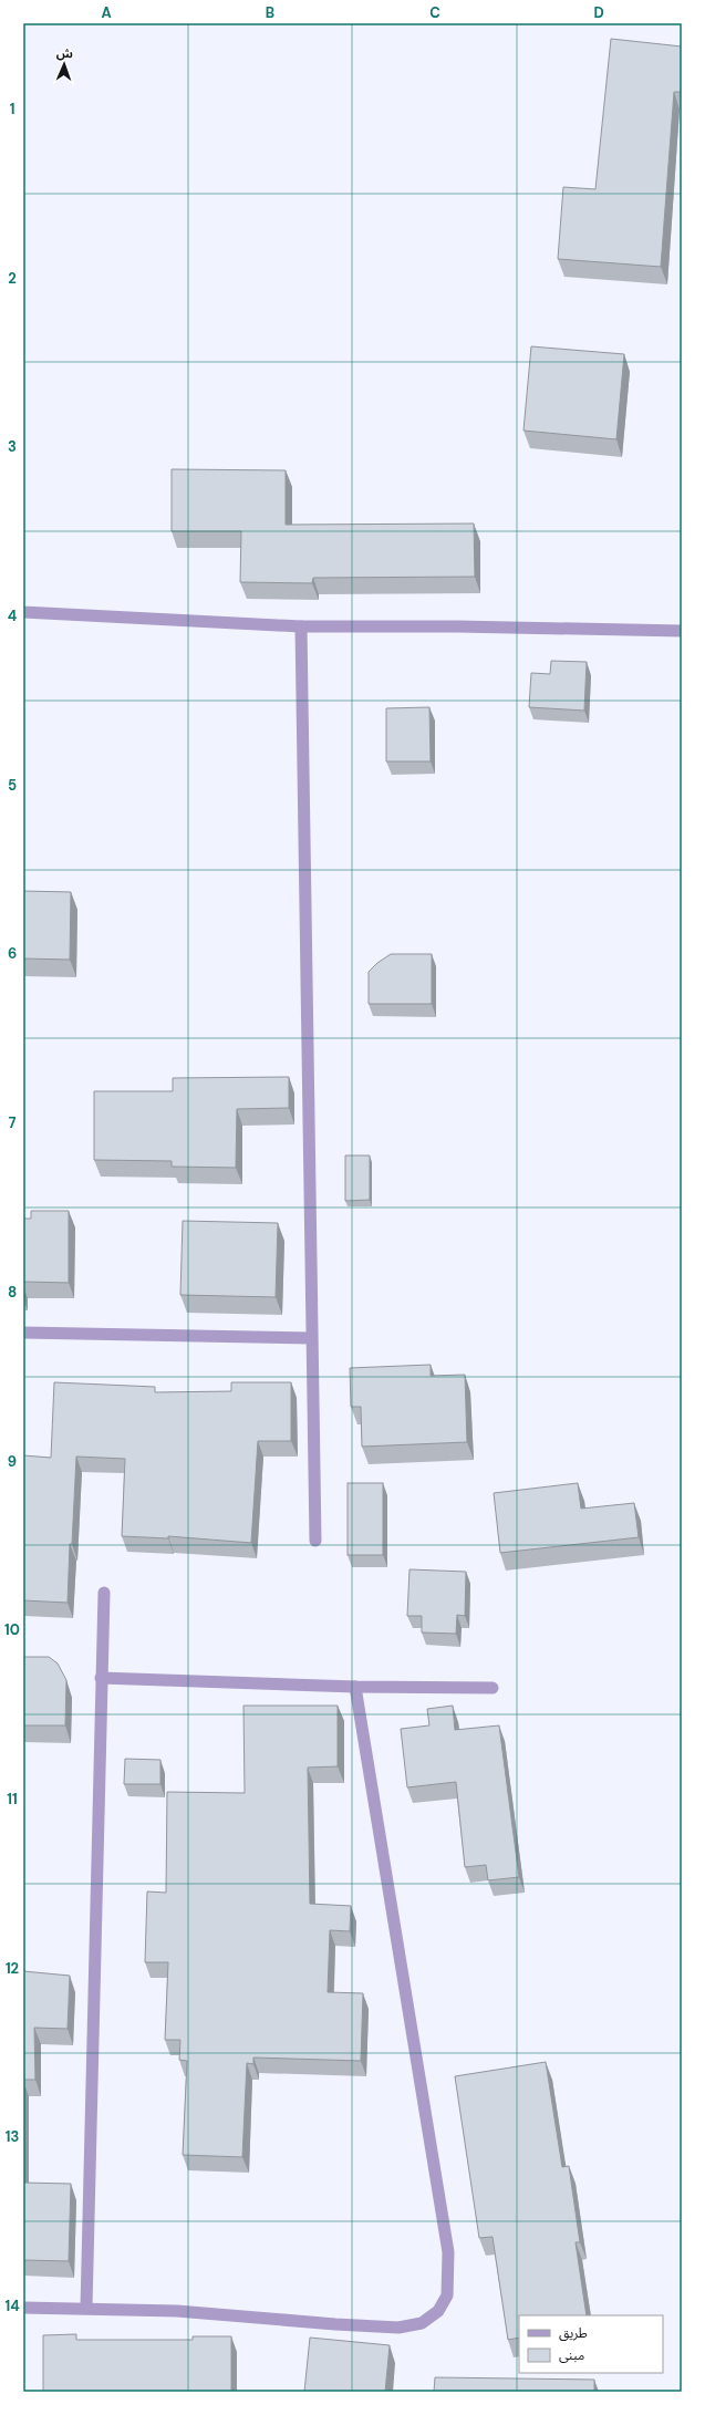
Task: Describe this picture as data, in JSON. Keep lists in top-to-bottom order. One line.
{"legend":["طريق","مبنى"],"north":"top","grid":{"columns":["A","B","C","D"],"rows":["1","2","3","4","5","6","7","8","9","10","11","12","13","14"]}}
